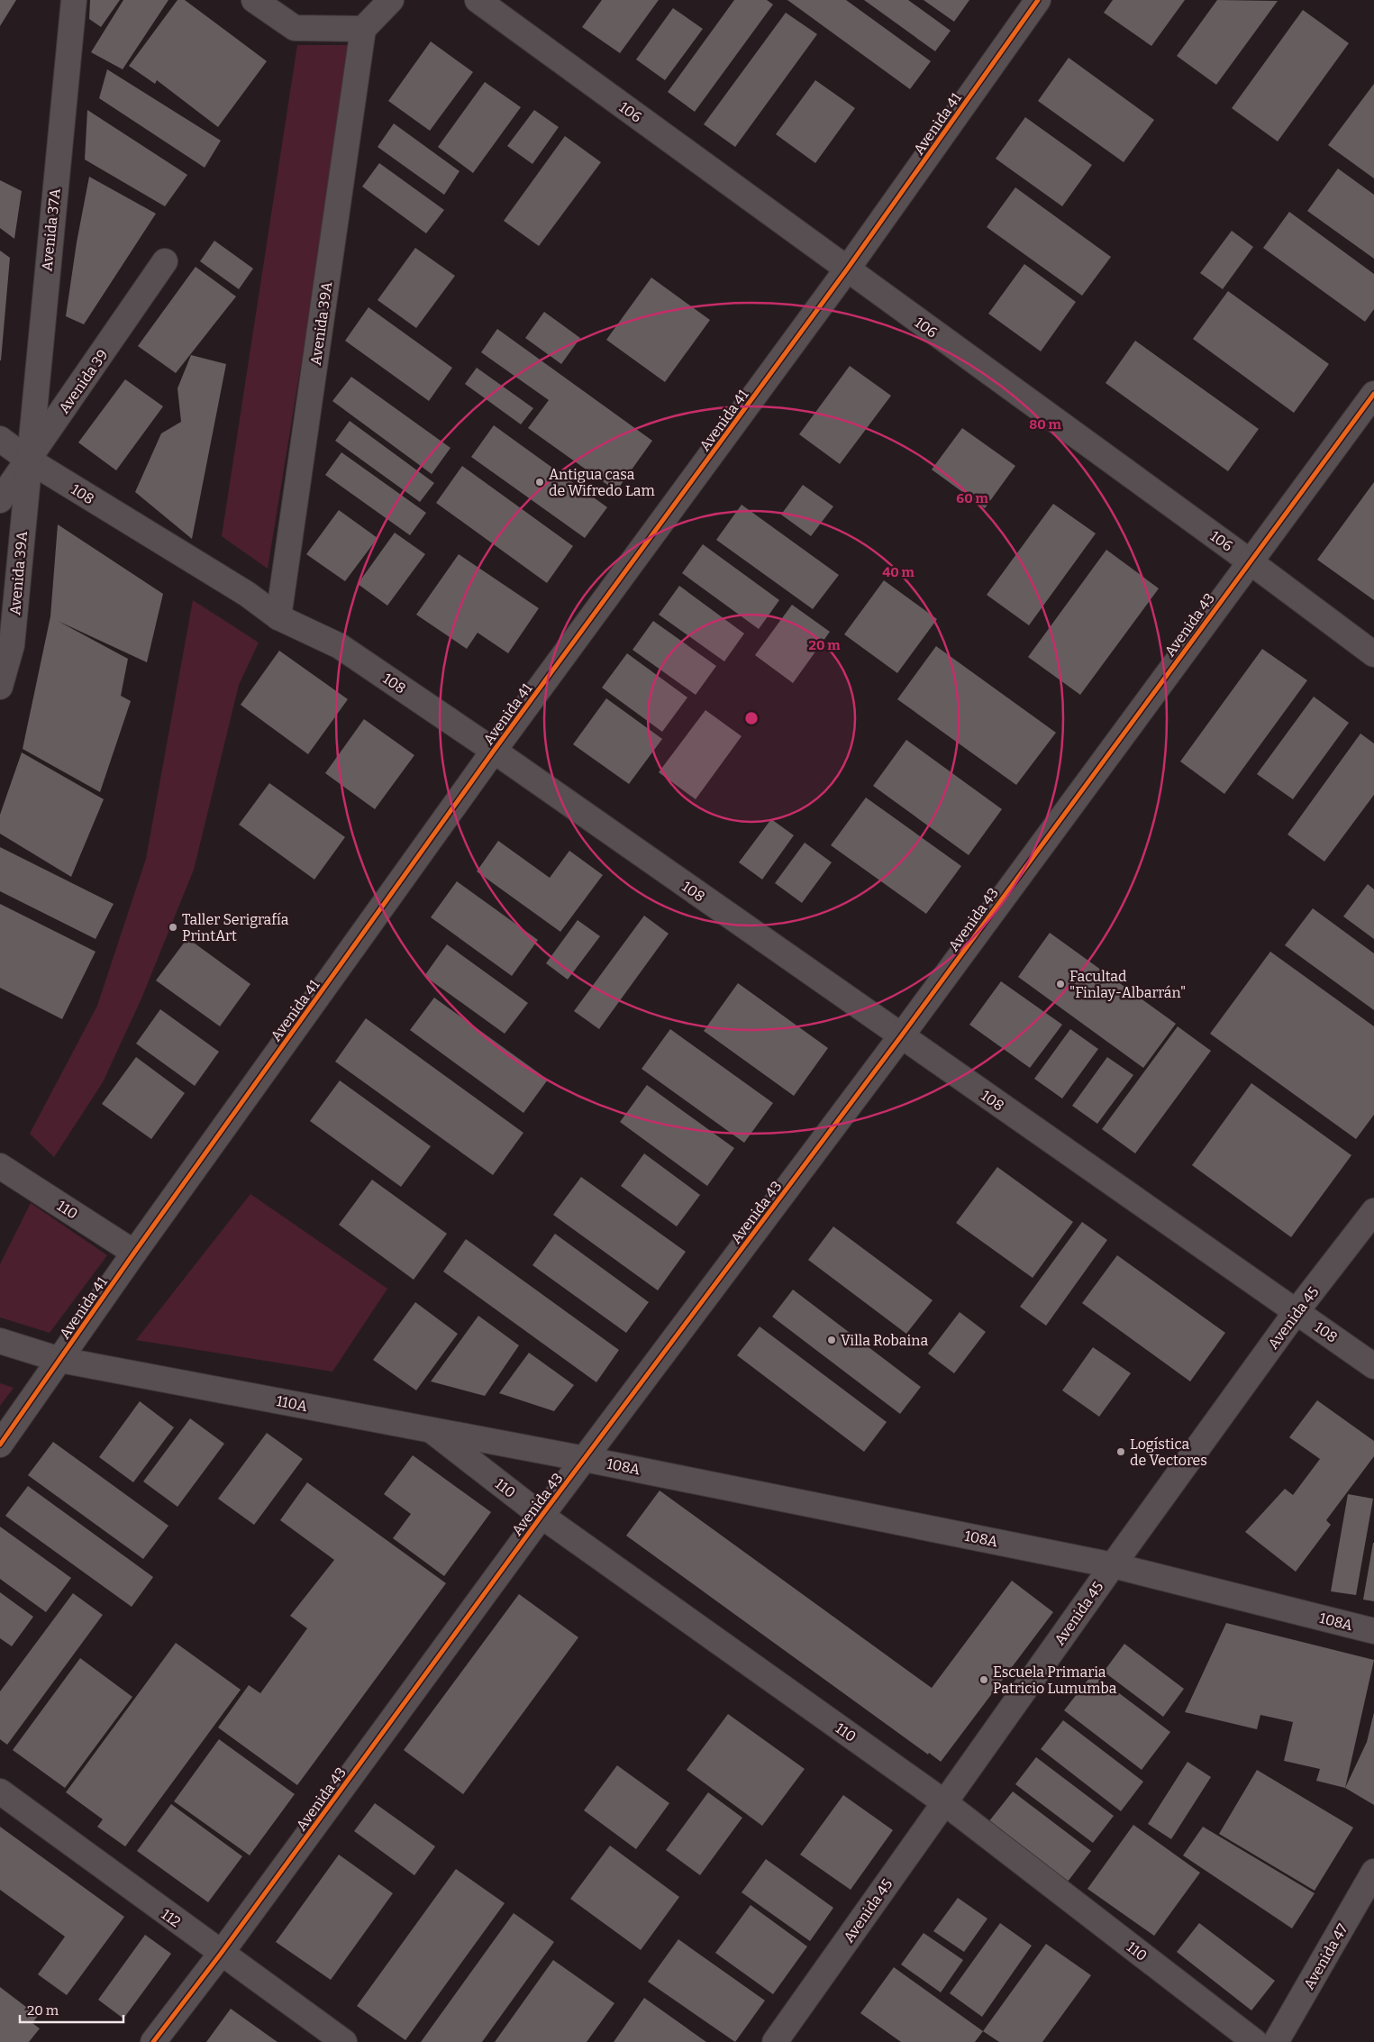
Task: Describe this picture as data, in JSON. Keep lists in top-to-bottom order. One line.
{"streets":{"street":["106","Avenida 41","Avenida 37A","Avenida 39A","Avenida 39","108","Avenida 43","110","Avenida 45","110A","108A","112","Avenida 47"]},"crossings":[["106","Avenida 41"],["106","Avenida 43"],["Avenida 41","108"],["Avenida 41","110"],["Avenida 41","110A"],["Avenida 37A","Avenida 39A"],["Avenida 37A","Avenida 39"],["Avenida 37A","108"],["Avenida 39A","Avenida 39"],["Avenida 39A","108"],["Avenida 39","108"],["108","Avenida 43"],["108","Avenida 45"],["Avenida 43","110"],["Avenida 43","110A"],["Avenida 43","108A"],["Avenida 43","112"],["110","Avenida 45"],["110","110A"],["Avenida 45","108A"],["110A","108A"]],"places":["Antigua casa de Wifredo Lam","Taller Serigrafía PrintArt","Facultad \"Finlay-Albarrán\"","Villa Robaina","Logística de Vectores","Escuela Primaria Patricio Lumumba"],"scale_bar":"20 m","rings":["80 m","60 m","40 m","20 m"]}
